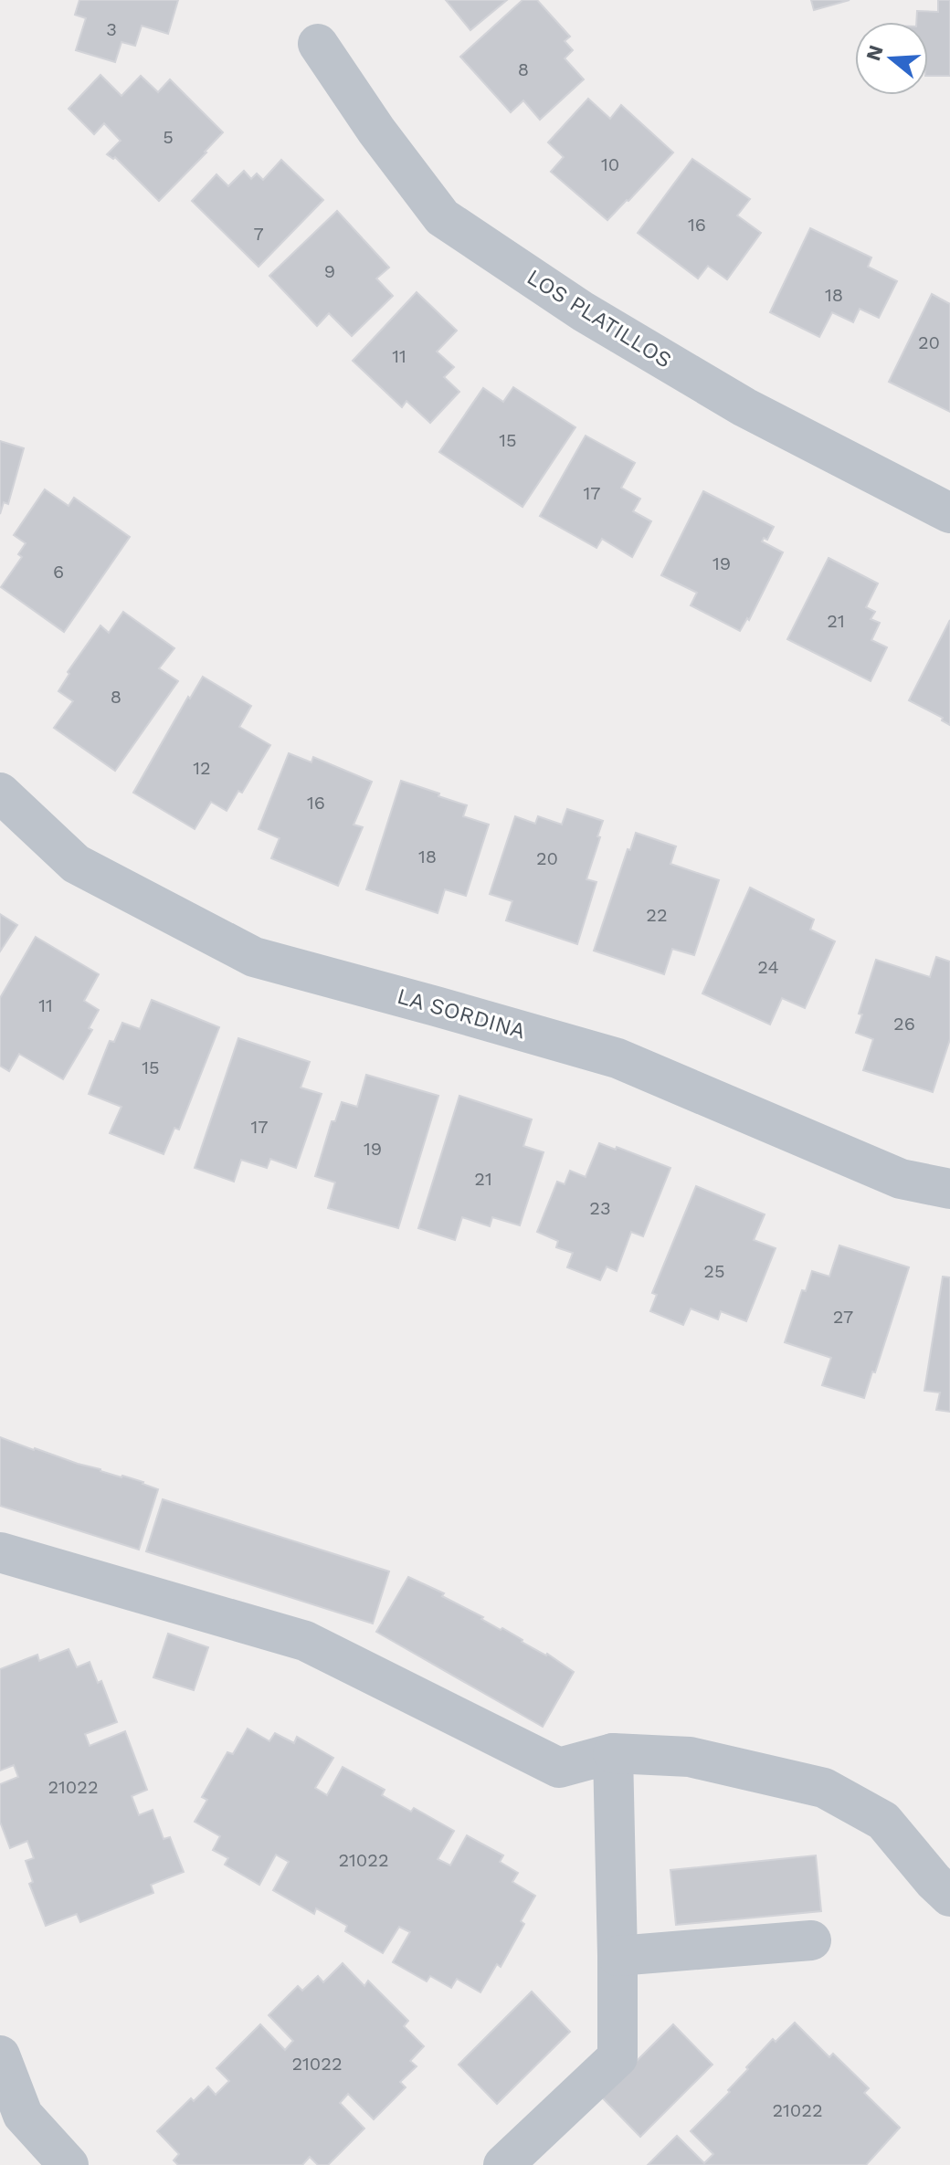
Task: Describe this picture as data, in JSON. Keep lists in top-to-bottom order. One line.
{"streets":{"street":["LOS PLATILLOS","LA SORDINA"]},"house_numbers":["3","8","5","10","16","7","9","18","20","11","15","17","19","6","21","8","12","16","18","20","22","24","11","26","15","17","19","21","23","25","27","21022","21022","21022","21022"],"north":"left"}
